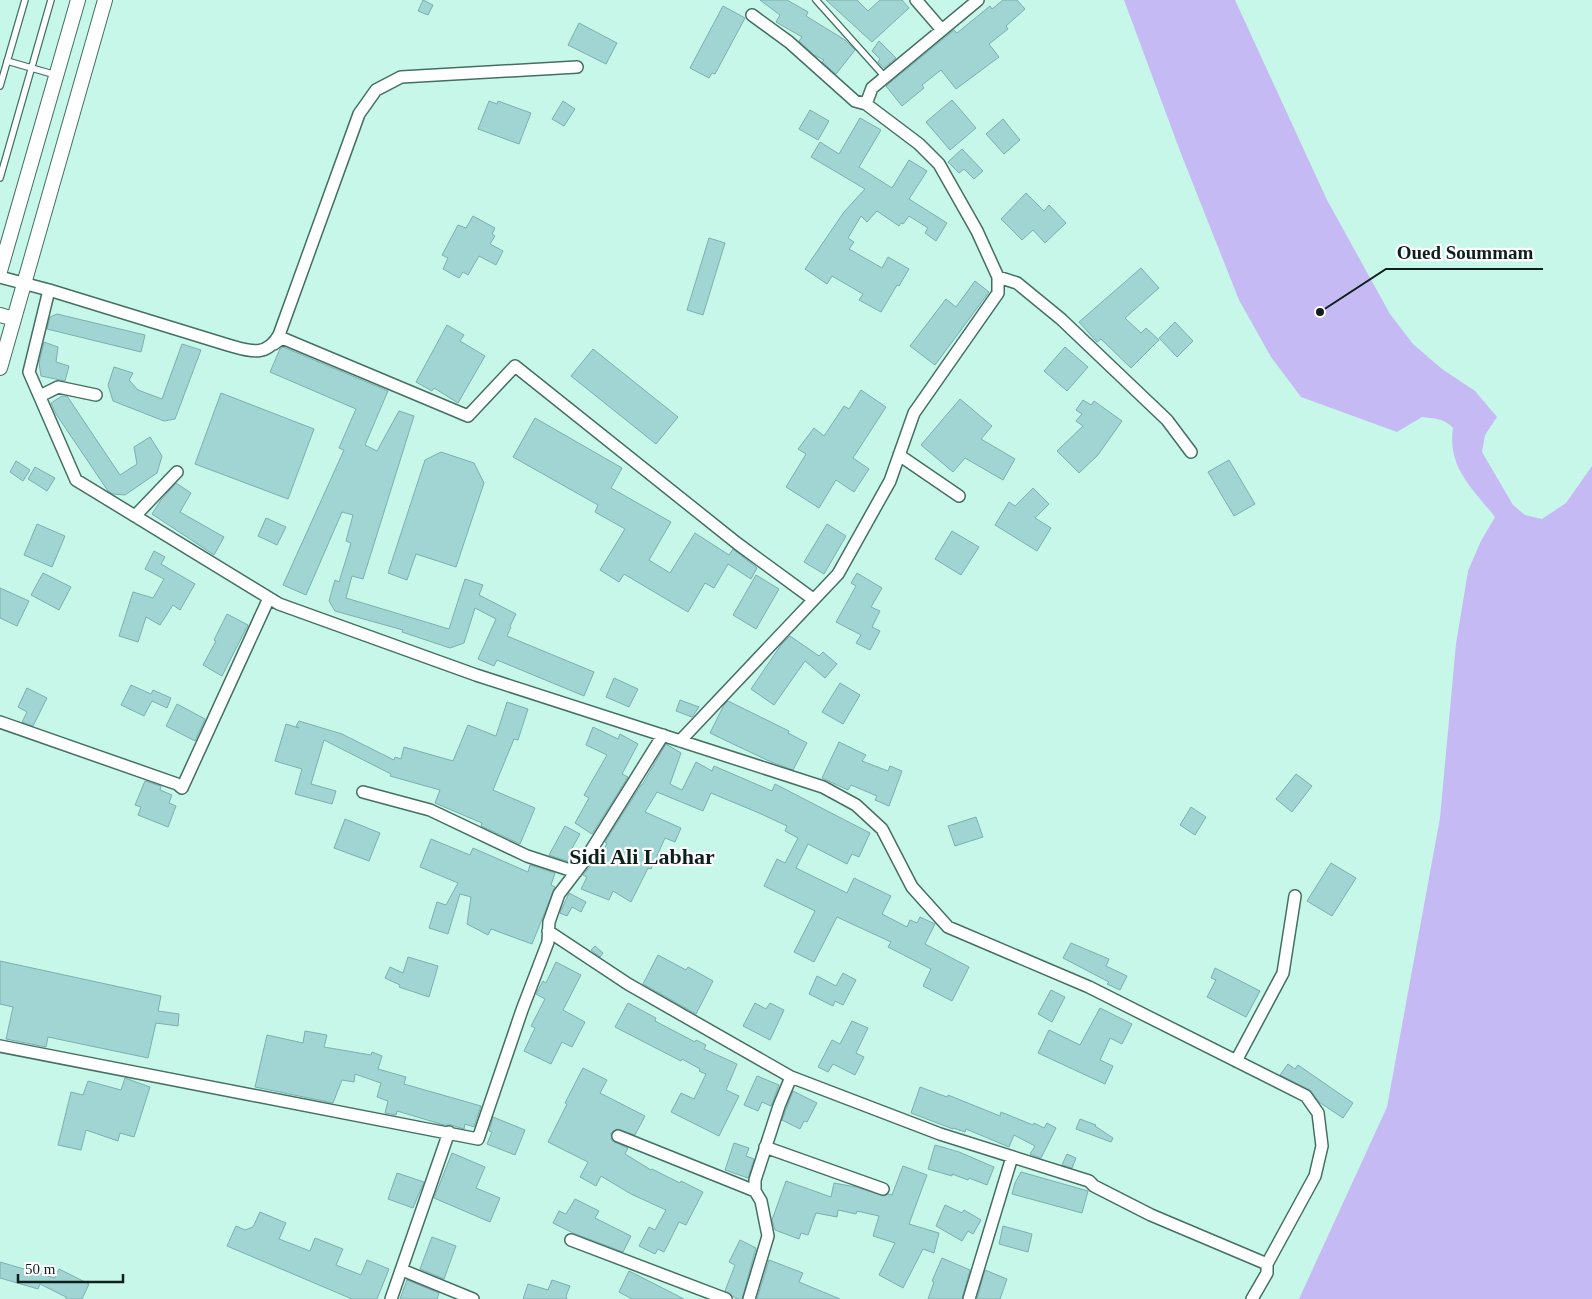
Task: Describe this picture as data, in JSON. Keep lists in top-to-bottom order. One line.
{"districts":["Sidi Ali Labhar"],"places":["Oued Soummam"],"scale_bar":"50 m"}
